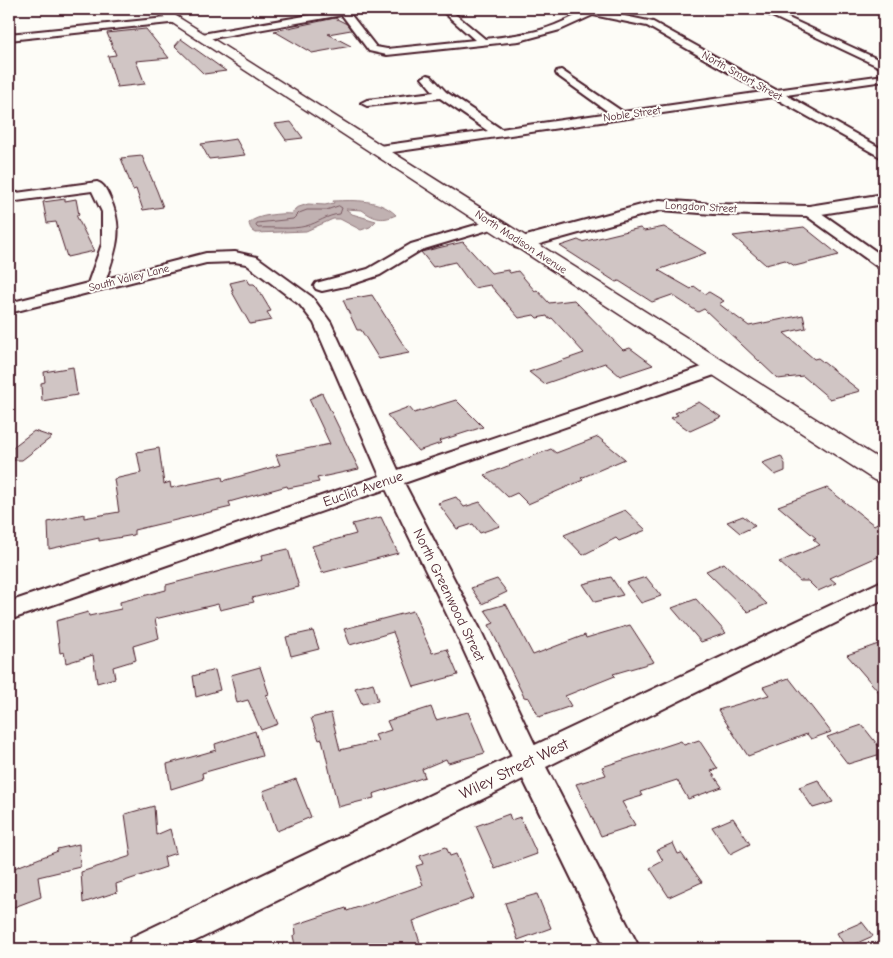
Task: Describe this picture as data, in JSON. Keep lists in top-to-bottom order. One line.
{"streets":{"main road":["North Madison Avenue"],"street":["North Smart Street","Noble Street","Longdon Street","South Valley Lane","Euclid Avenue","North Greenwood Street","Wiley Street West"]},"crossings":[["North Smart Street","Noble Street"],["Noble Street","North Madison Avenue"],["Longdon Street","North Madison Avenue"],["North Madison Avenue","Euclid Avenue"],["South Valley Lane","North Greenwood Street"],["Euclid Avenue","North Greenwood Street"],["North Greenwood Street","Wiley Street West"]]}
